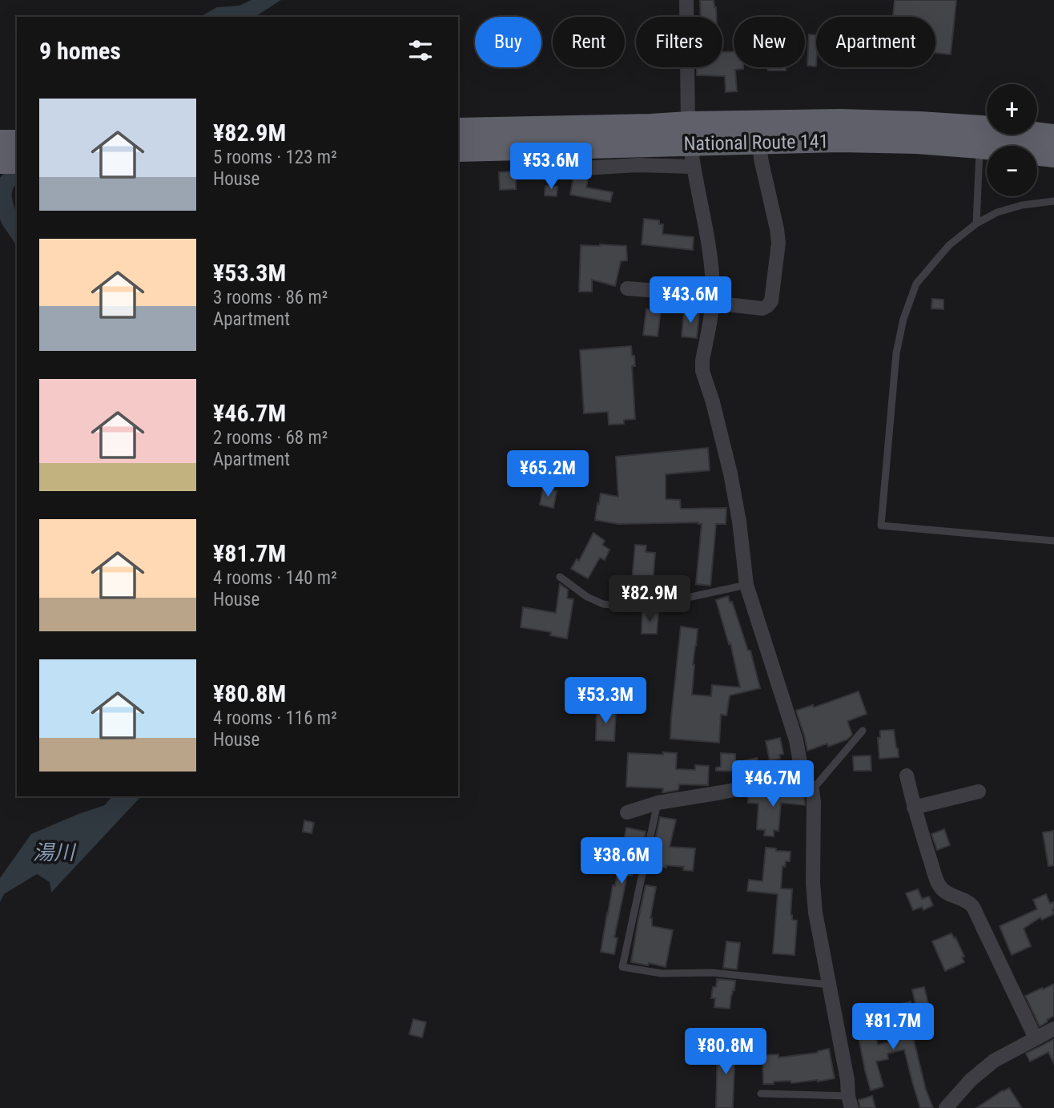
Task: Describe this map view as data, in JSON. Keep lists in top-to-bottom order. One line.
{"streets":{"highway":["National Route 141"]},"water":["湯川"],"page":{"chip":["Buy","Rent","Filters","New","Apartment"],"heading":"9 homes","map_buttons":["+","−"],"list":[{"name":"¥82.9M","note":"5 rooms · 123 m² · House"},{"name":"¥53.3M","note":"3 rooms · 86 m² · Apartment"},{"name":"¥46.7M","note":"2 rooms · 68 m² · Apartment"},{"name":"¥81.7M","note":"4 rooms · 140 m² · House"},{"name":"¥80.8M","note":"4 rooms · 116 m² · House"}],"price":["¥53.6M","¥43.6M","¥65.2M","¥82.9M","¥53.3M","¥46.7M","¥38.6M","¥81.7M","¥80.8M"]}}
